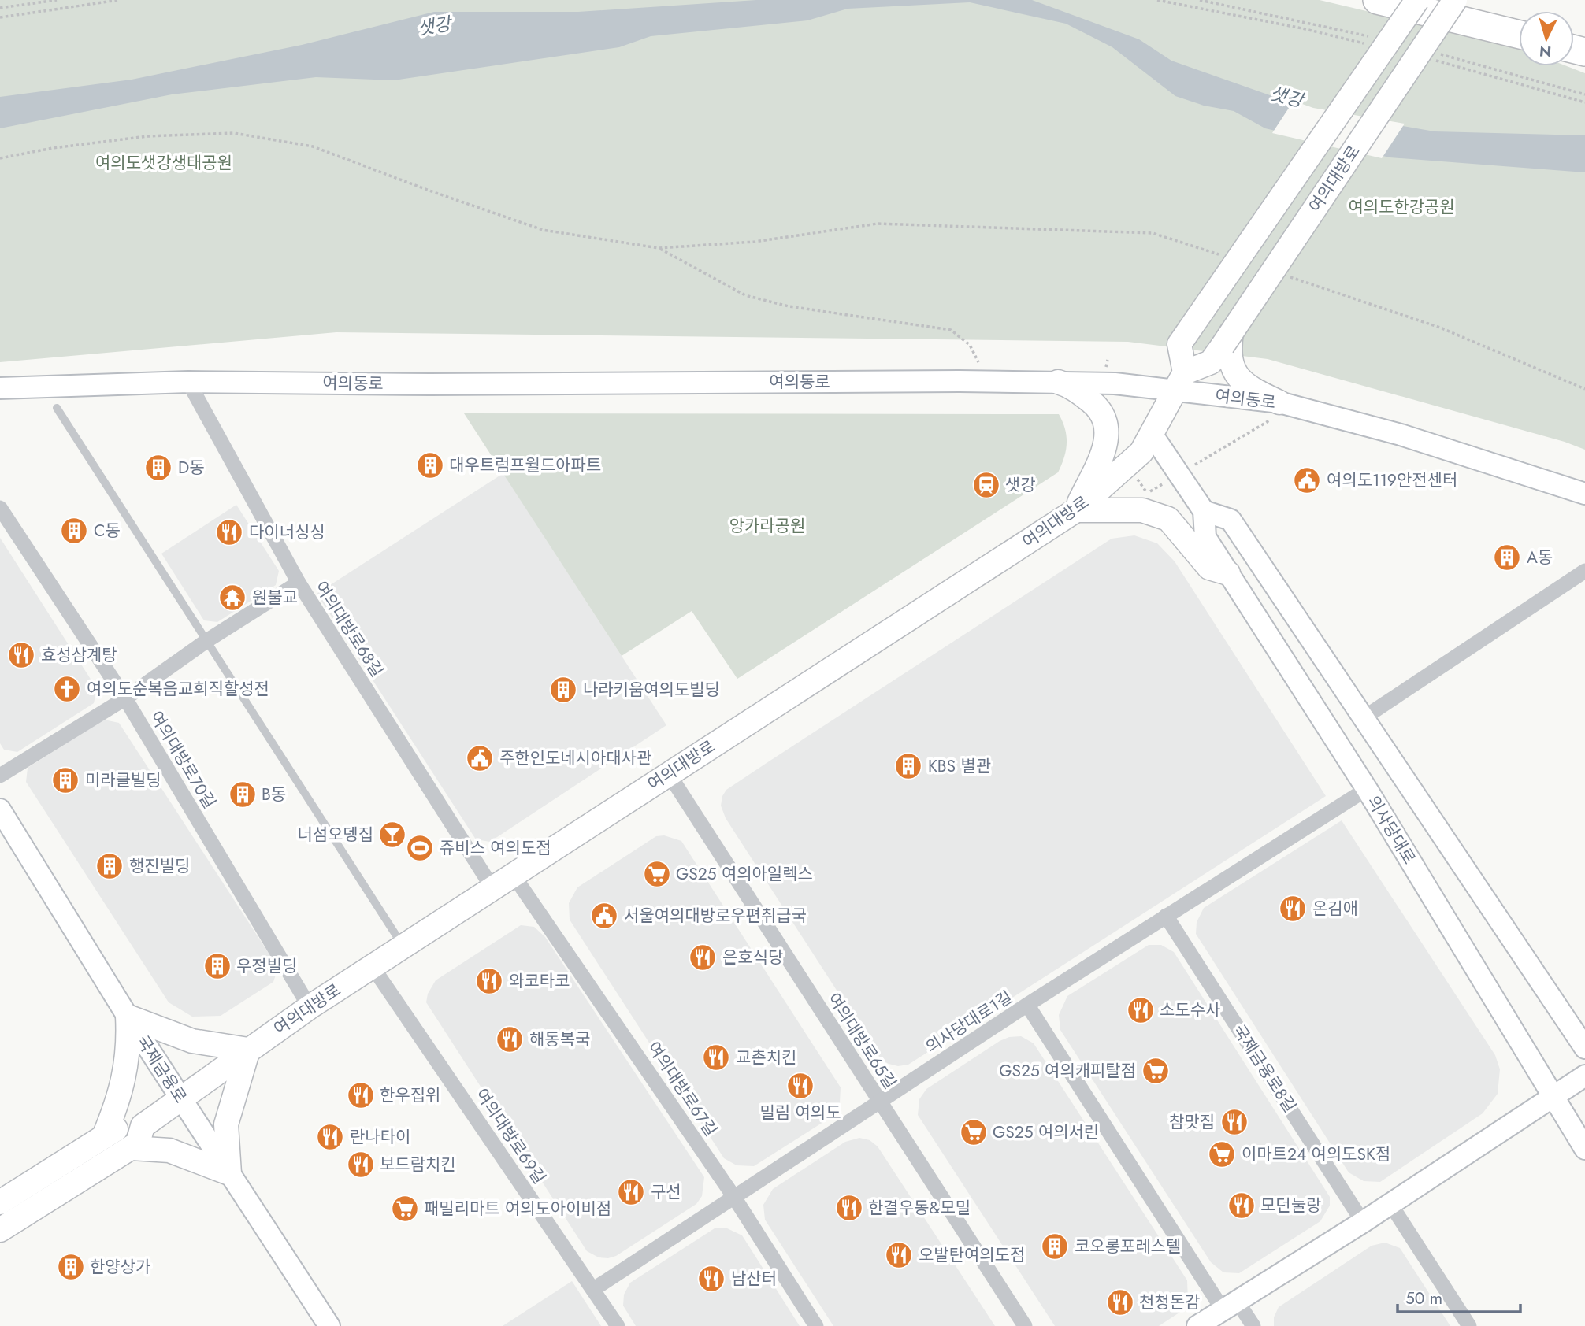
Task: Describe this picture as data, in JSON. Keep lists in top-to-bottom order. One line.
{"streets":{"main road":["여의대방로","여의동로","의사당대로","국제금융로"],"street":["여의대방로68길","여의대방로70길","의사당대로1길","여의대방로65길","국제금융로8길","여의대방로67길","여의대방로69길"]},"crossings":[["여의대방로","여의동로"],["여의대방로","여의대방로68길"],["여의대방로","여의대방로70길"],["여의대방로","의사당대로"],["여의대방로","여의대방로65길"],["여의대방로","국제금융로"],["여의대방로","여의대방로67길"],["여의대방로","여의대방로69길"],["여의동로","여의대방로68길"],["의사당대로","의사당대로1길"],["의사당대로1길","여의대방로65길"],["의사당대로1길","국제금융로8길"],["의사당대로1길","여의대방로67길"],["의사당대로1길","여의대방로69길"]],"water":["샛강"],"parks":["여의도샛강생태공원","여의도한강공원","앙카라공원"],"places":{"building":["대우트럼프월드아파트","D동","C동","A동","나라키움여의도빌딩","KBS 별관","미라클빌딩","B동","행진빌딩","우정빌딩","코오롱포레스텔","한양상가"],"public building":["여의도119안전센터","주한인도네시아대사관","서울여의대방로우편취급국"],"station":["샛강"],"restaurant":["다이너싱싱","효성삼계탕","온김애","은호식당","와코타코","소도수사","해동복국","교촌치킨","밀림 여의도","한우집위","참맛집","란나타이","보드람치킨","구선","모던눌랑","한결우동&모밀","오발탄여의도점","남산터","천청돈감"],"temple":["원불교"],"church":["여의도순복음교회직할성전"],"bar":["너섬오뎅집"],"sports":["쥬비스 여의도점"],"supermarket":["GS25 여의아일렉스","GS25 여의캐피탈점","GS25 여의서린","이마트24 여의도SK점","패밀리마트 여의도아이비점"]},"scale_bar":"50 m","north":"bottom"}
